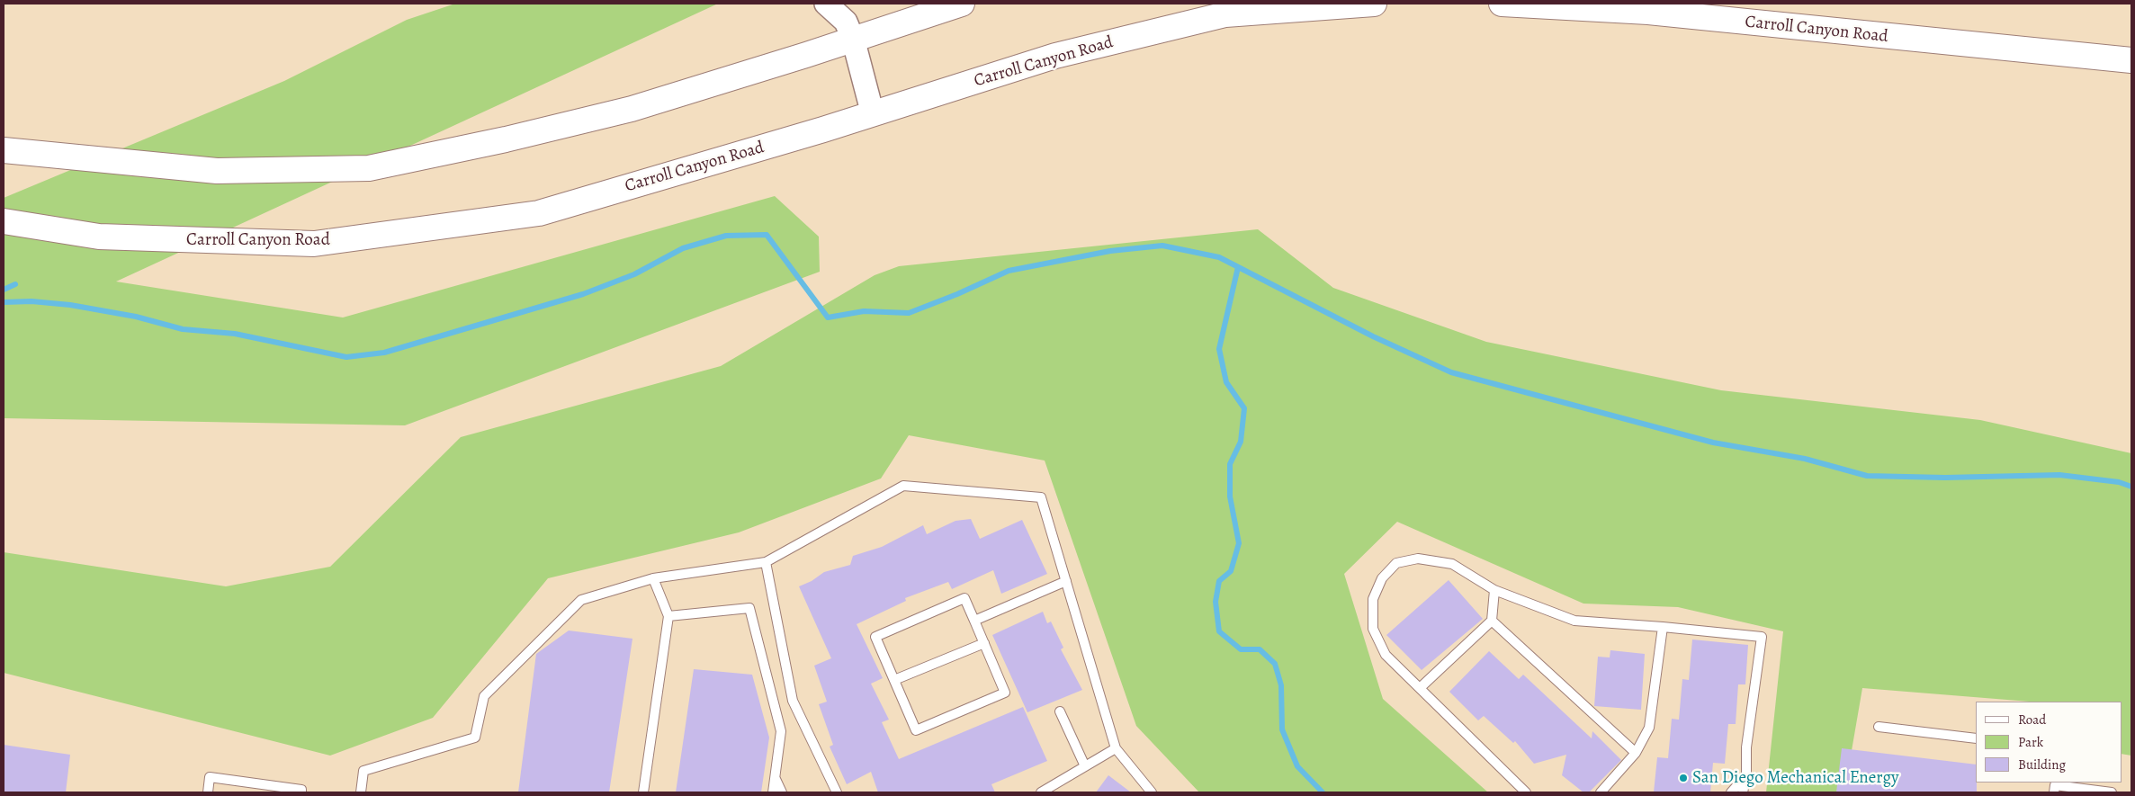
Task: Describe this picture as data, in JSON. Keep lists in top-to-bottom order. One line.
{"streets":{"main road":["Carroll Canyon Road"]},"places":["San Diego Mechanical Energy"],"legend":["Road","Park","Building"]}
